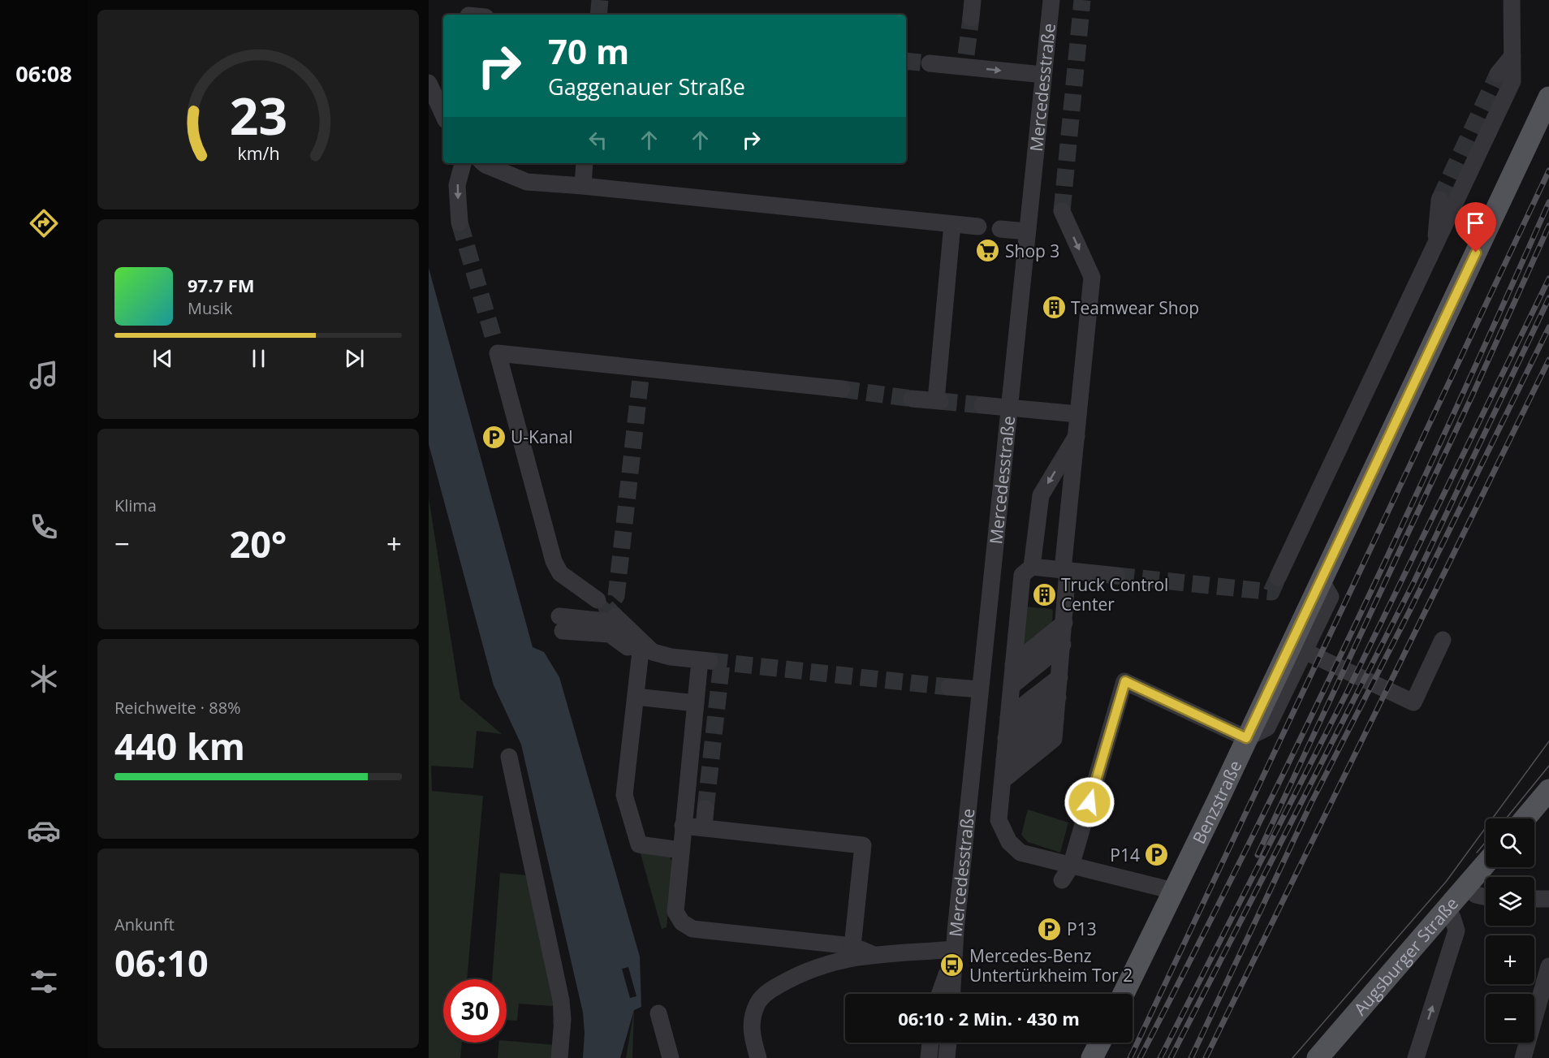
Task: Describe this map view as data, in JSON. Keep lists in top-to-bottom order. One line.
{"streets":{"main road":["Benzstraße","Augsburger Straße"],"street":["Mercedesstraße"]},"places":{"supermarket":["Shop 3"],"building":["Teamwear Shop","Truck Control Center"],"parking":["U-Kanal","P14","P13"],"bus stop":["Mercedes-Benz Untertürkheim Tor 2"]},"page":{"tabs":"06:08","turn":["70 m","Gaggenauer Straße"],"song":["97.7 FM","Musik"],"tile":["Klima",["Reichweite · 88%","440 km"],["Ankunft","06:10"]],"heat":["−","20°","+"],"map_buttons":["+","−"],"limit":"30","trip":"06:10 · 2 Min. · 430 m","gauge":["23","km/h"]}}
